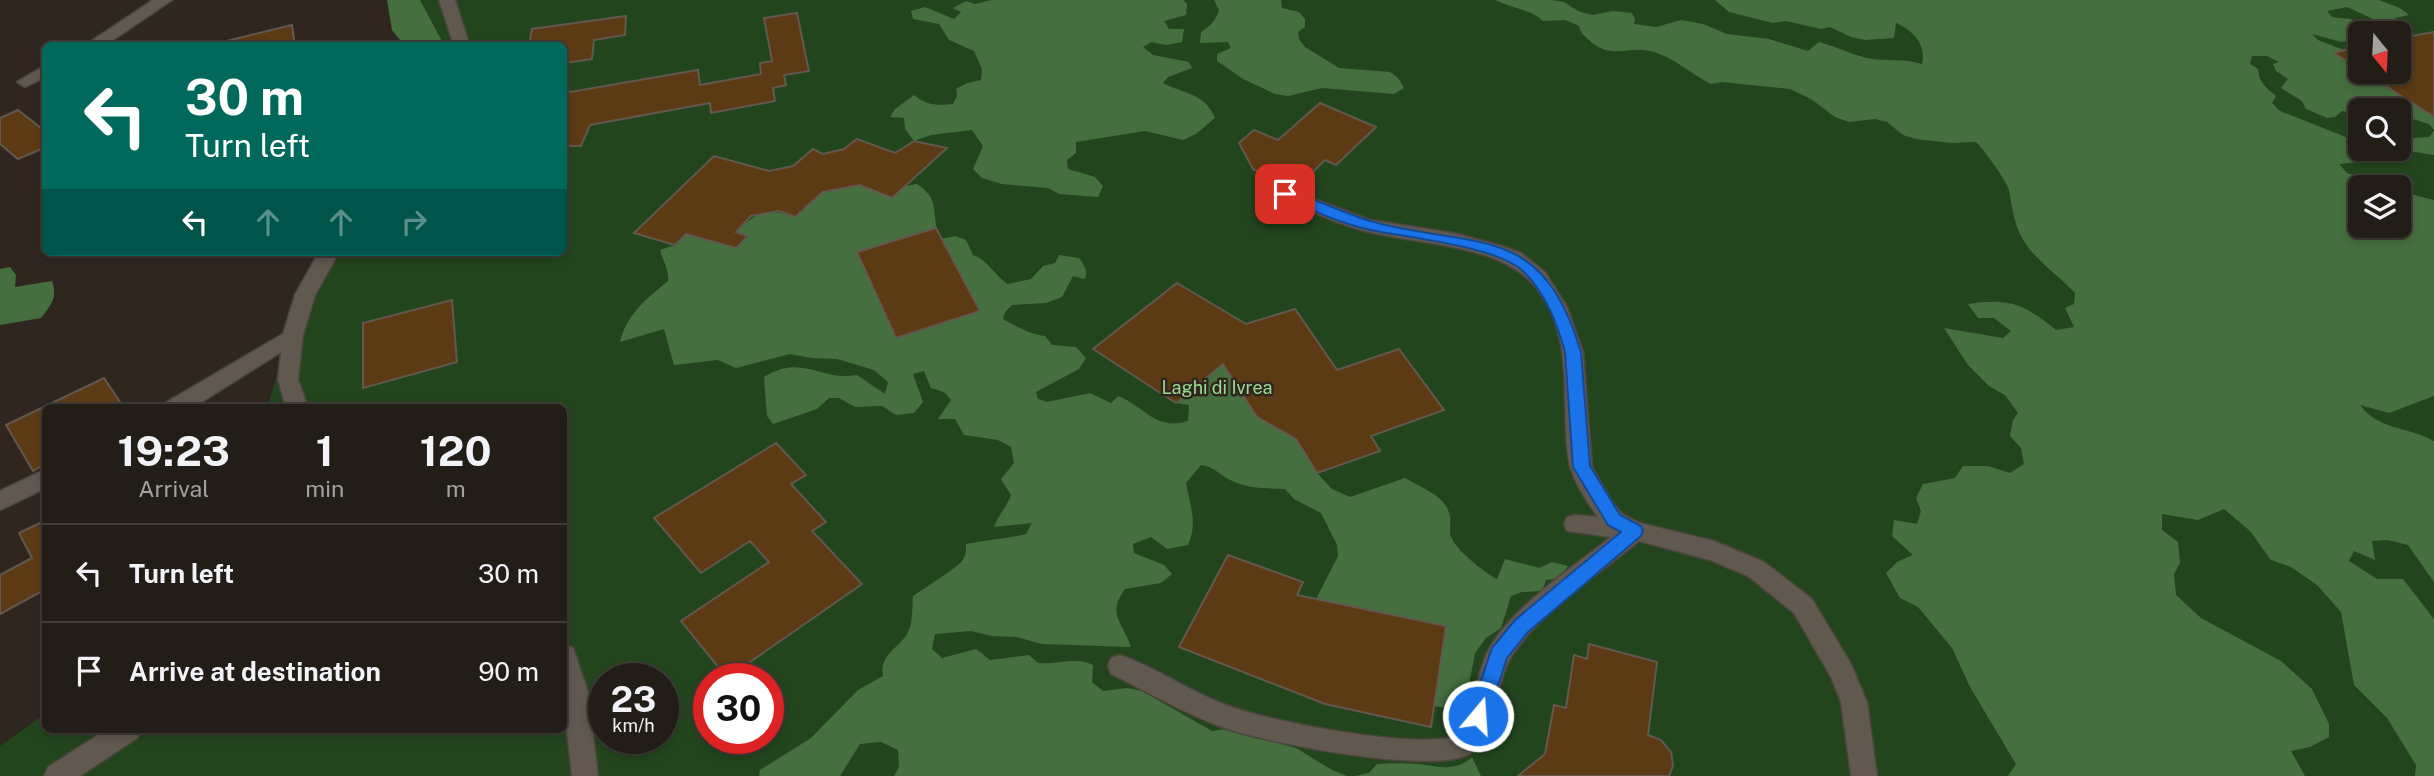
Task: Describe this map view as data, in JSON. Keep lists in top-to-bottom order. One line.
{"parks":["Laghi di Ivrea"],"north":"bottom","page":{"turn":["30 m","Turn left"],"eta":["19:23","Arrival","1","min","120","m"],"list":[{"name":"Turn left","value":"30 m"},{"name":"Arrive at destination","value":"90 m"}],"speed":"23 km/h","limit":"30"}}
